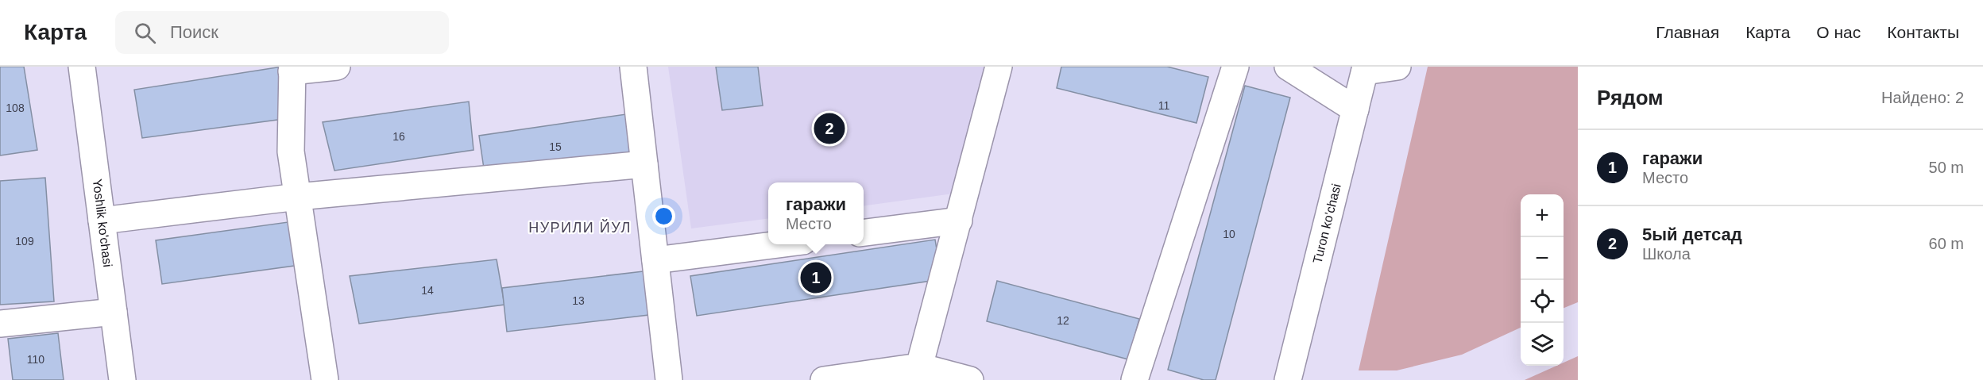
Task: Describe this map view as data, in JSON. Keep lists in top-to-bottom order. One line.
{"streets":{"street":["Yoshlik ko'chasi","Turon ko'chasi"]},"districts":["НУРИЛИ ЙУЛ"],"house_numbers":["11","108","16","15","10","109","14","13","12","110"],"page":{"header":"Карта","search":"Поиск","nav":["Главная","Карта","О нас","Контакты"],"heading":["Рядом","Найдено: 2"],"pins":["2","1"],"list":[{"mark":"1","name":"гаражи","note":"Место","value":"50 m"},{"mark":"2","name":"5ый детсад","note":"Школа","value":"60 m"}],"popup":["гаражи","Место"],"map_buttons":["+","−"]}}
